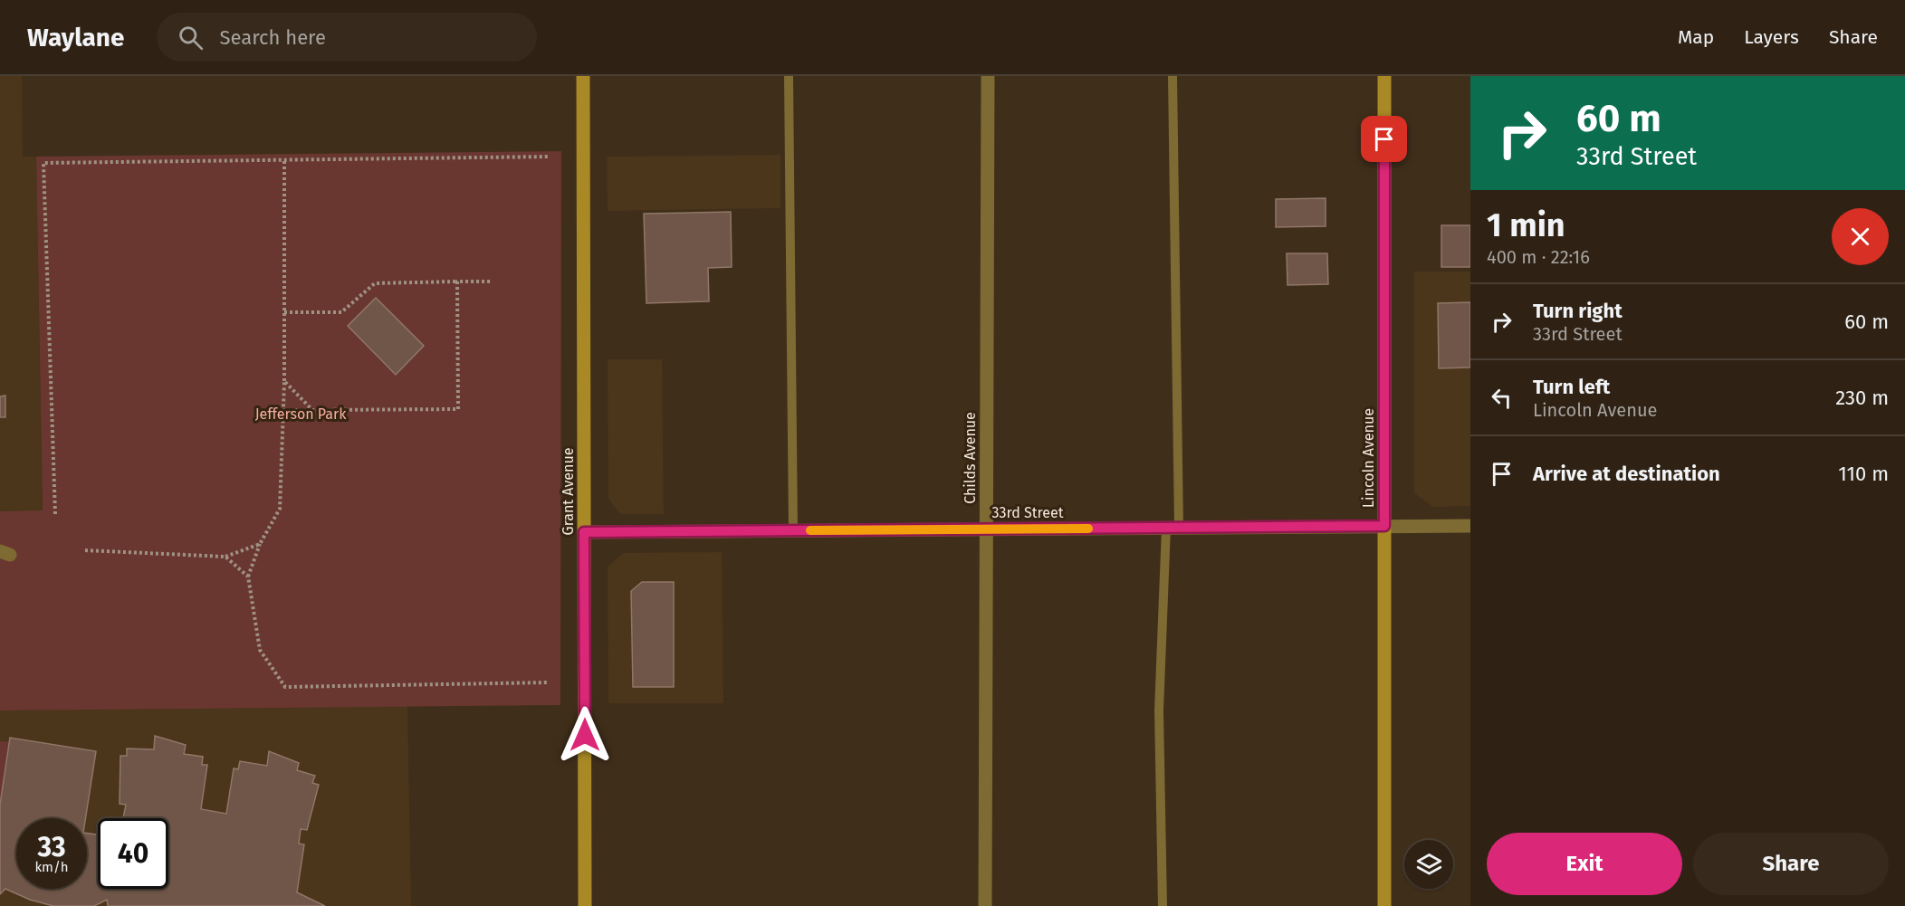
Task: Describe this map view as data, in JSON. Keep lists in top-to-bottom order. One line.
{"streets":{"street":["Childs Avenue","Lincoln Avenue","Grant Avenue","33rd Street"]},"crossings":[["Childs Avenue","33rd Street"],["Lincoln Avenue","33rd Street"],["Grant Avenue","33rd Street"]],"parks":["Jefferson Park"],"page":{"header":"Waylane","search":"Search here","nav":["Map","Layers","Share"],"turn":["60 m","33rd Street"],"heading":["1 min","400 m · 22:16"],"list":[{"name":"Turn right","note":"33rd Street","value":"60 m"},{"name":"Turn left","note":"Lincoln Avenue","value":"230 m"},{"name":"Arrive at destination","value":"110 m"}],"speed":"33 km/h","limit":"40","buttons":["Exit","Share"]}}
